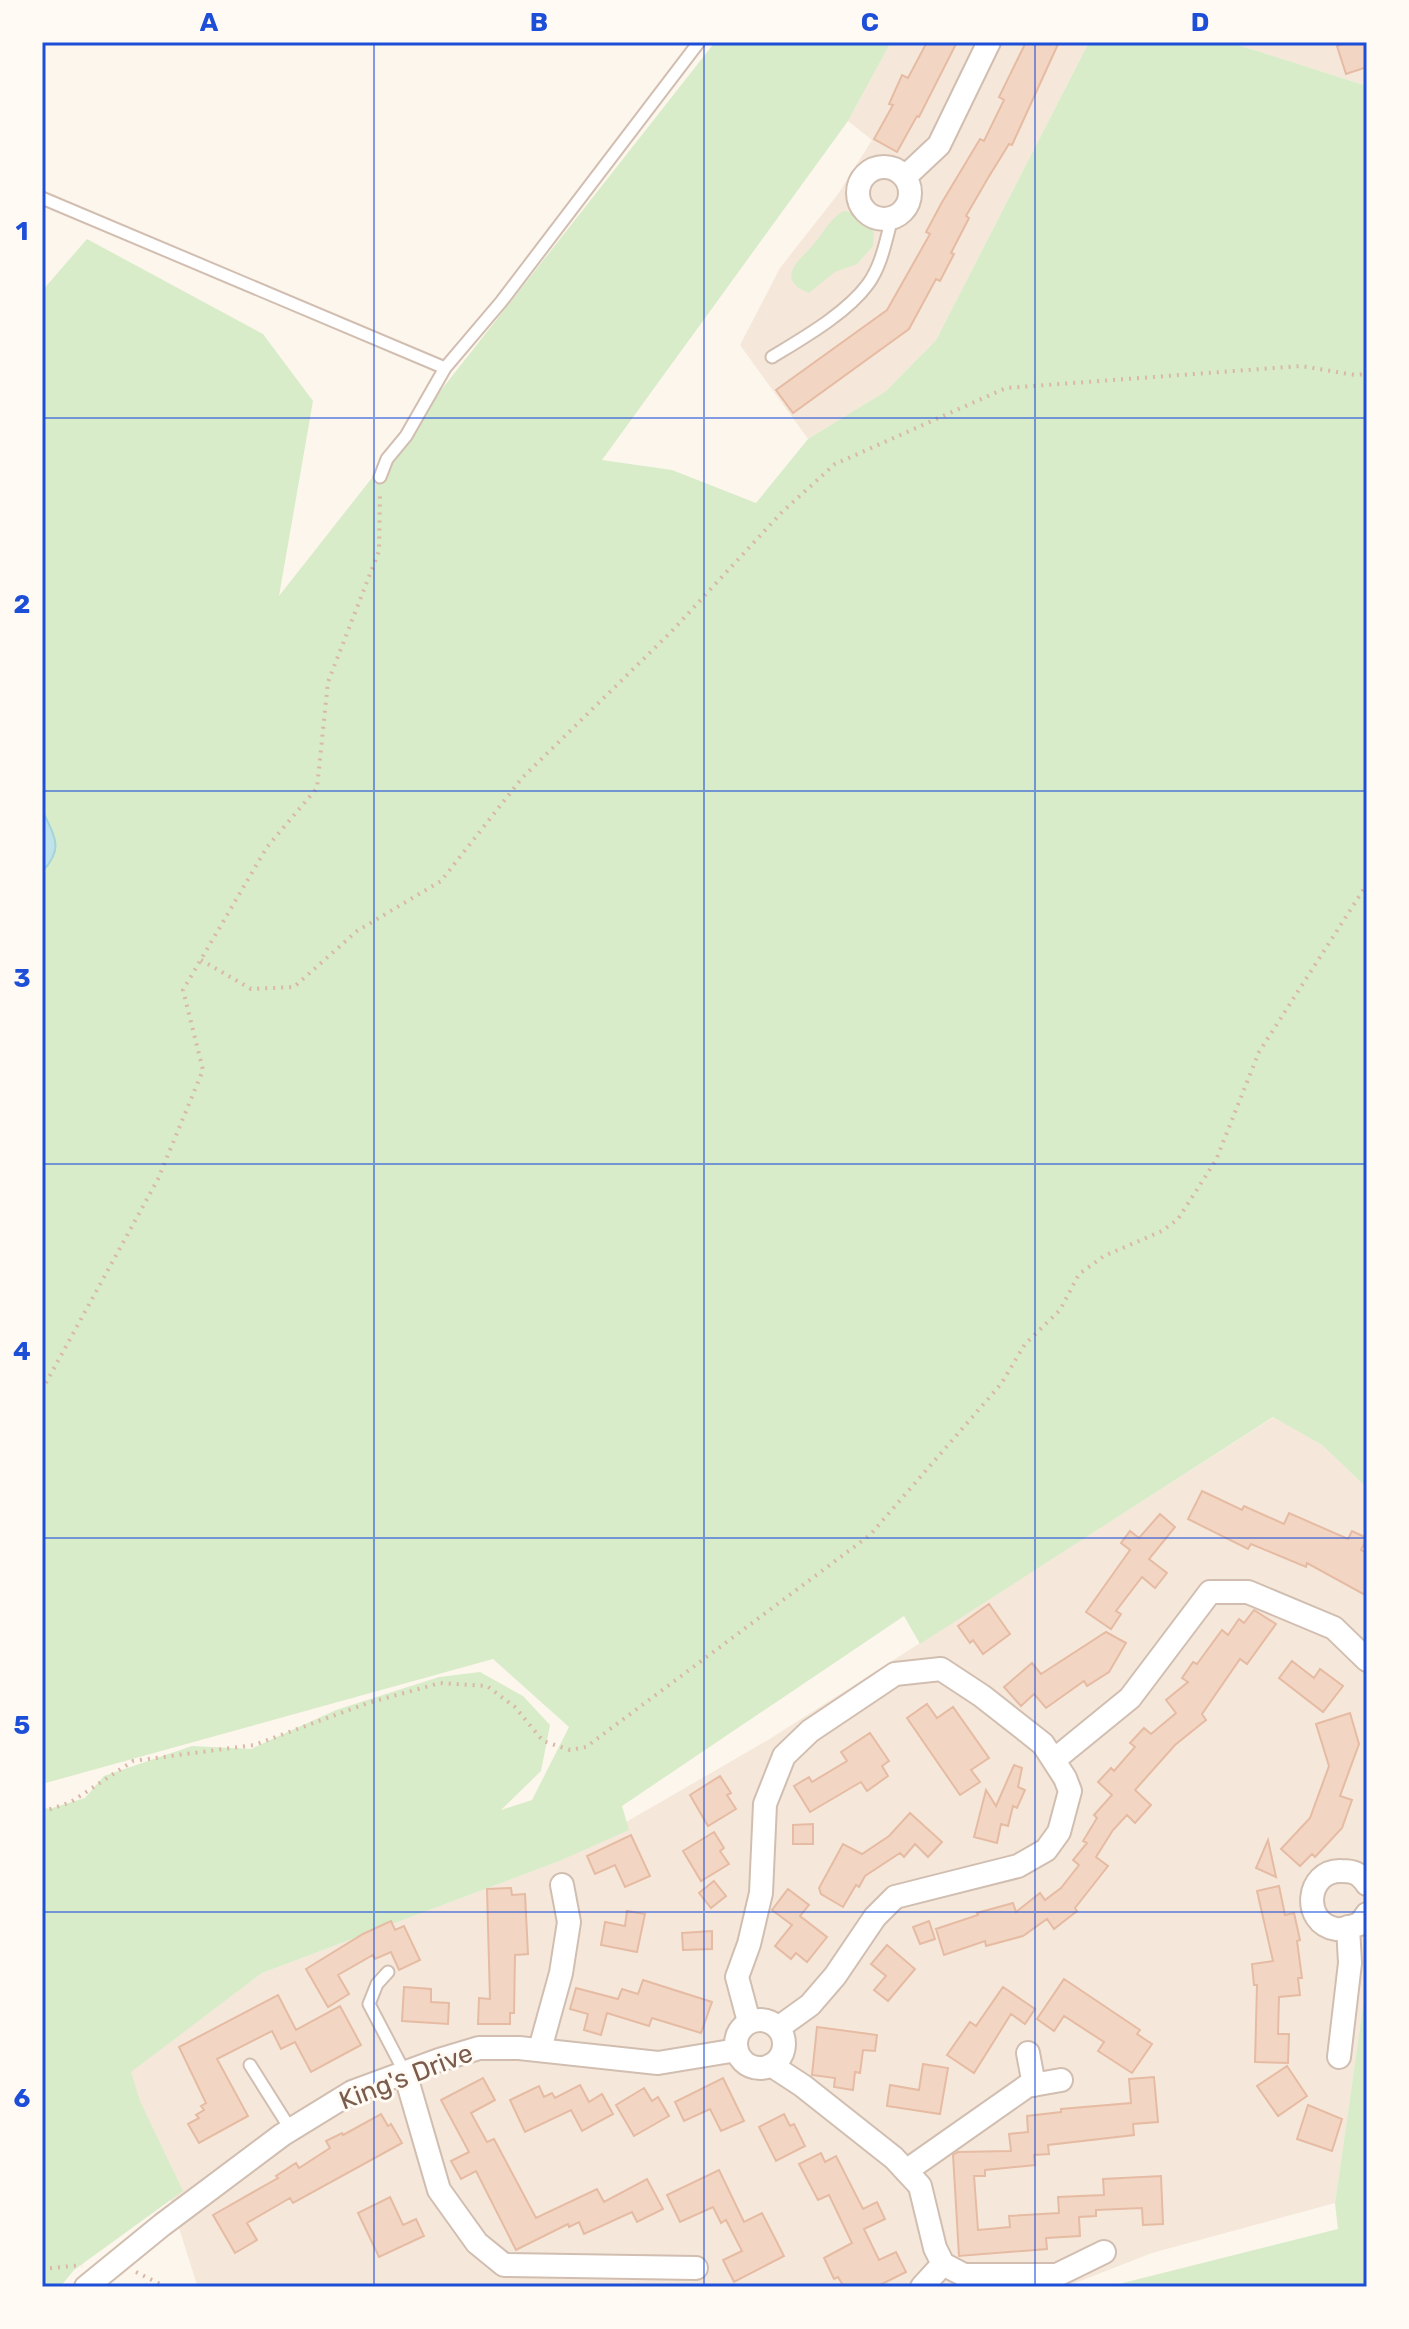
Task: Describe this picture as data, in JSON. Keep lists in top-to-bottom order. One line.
{"streets":{"street":["King's Drive"]},"grid":{"columns":["A","B","C","D"],"rows":["1","2","3","4","5","6"]}}
